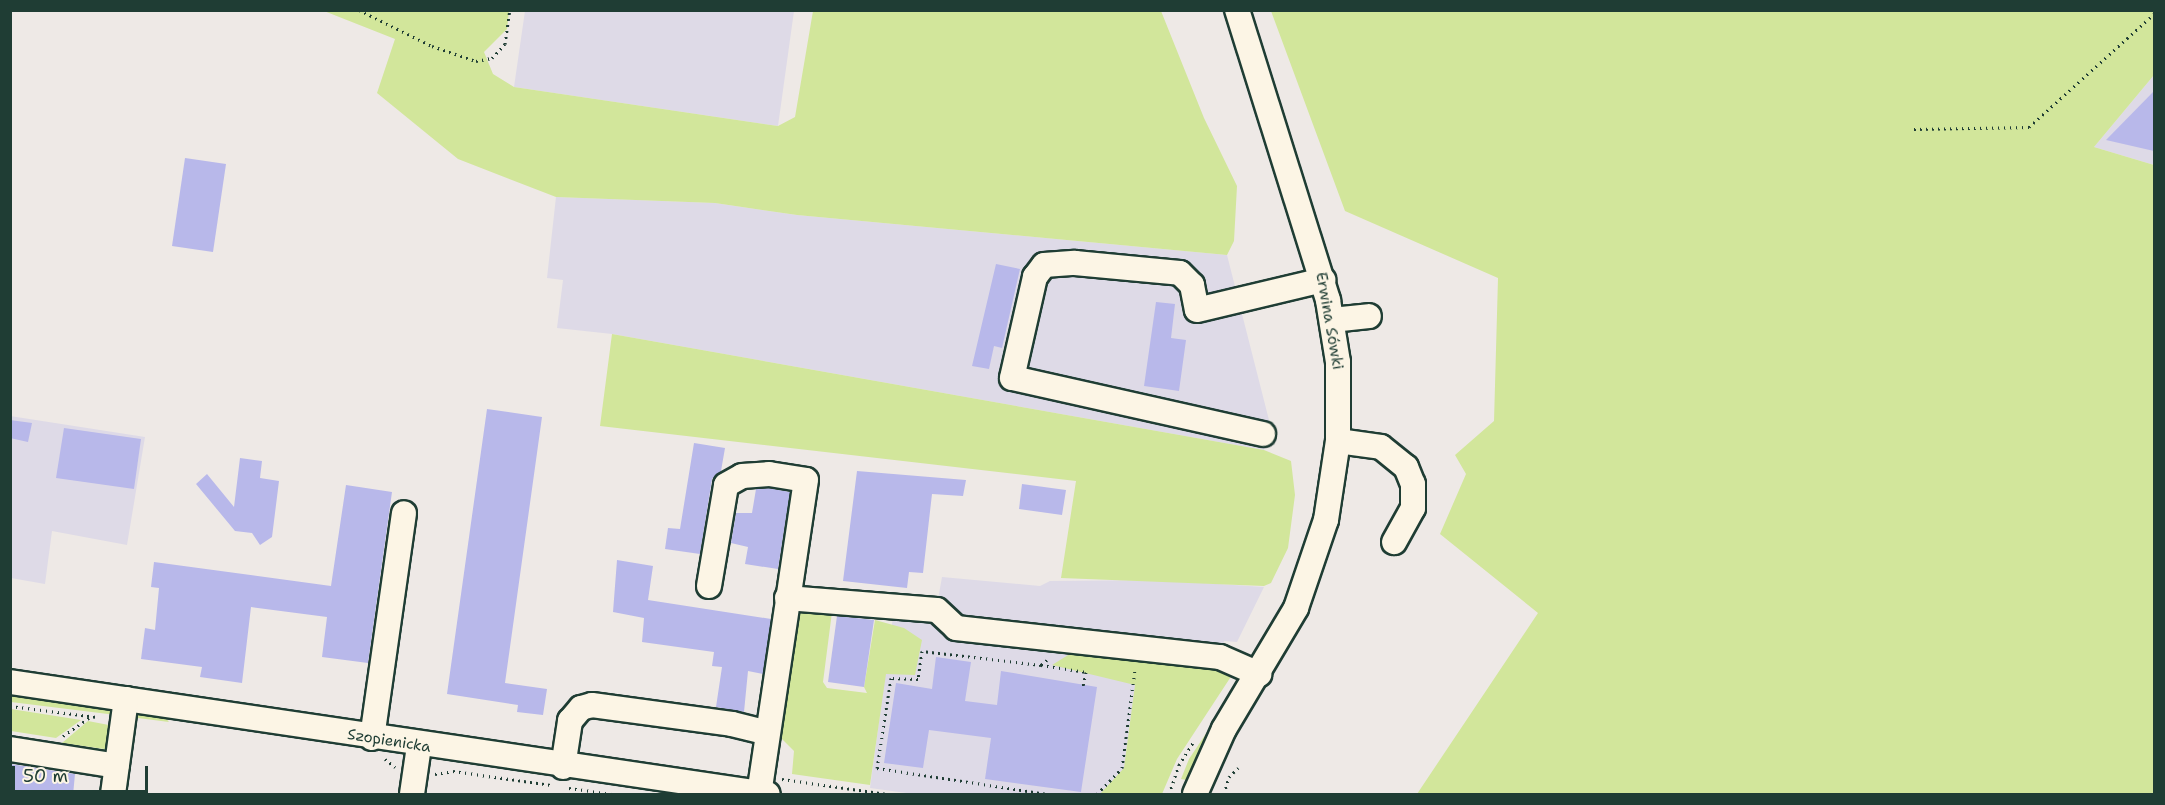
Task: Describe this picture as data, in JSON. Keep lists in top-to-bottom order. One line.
{"streets":{"street":["Erwina Sówki","Szopienicka"]},"scale_bar":"50 m"}
